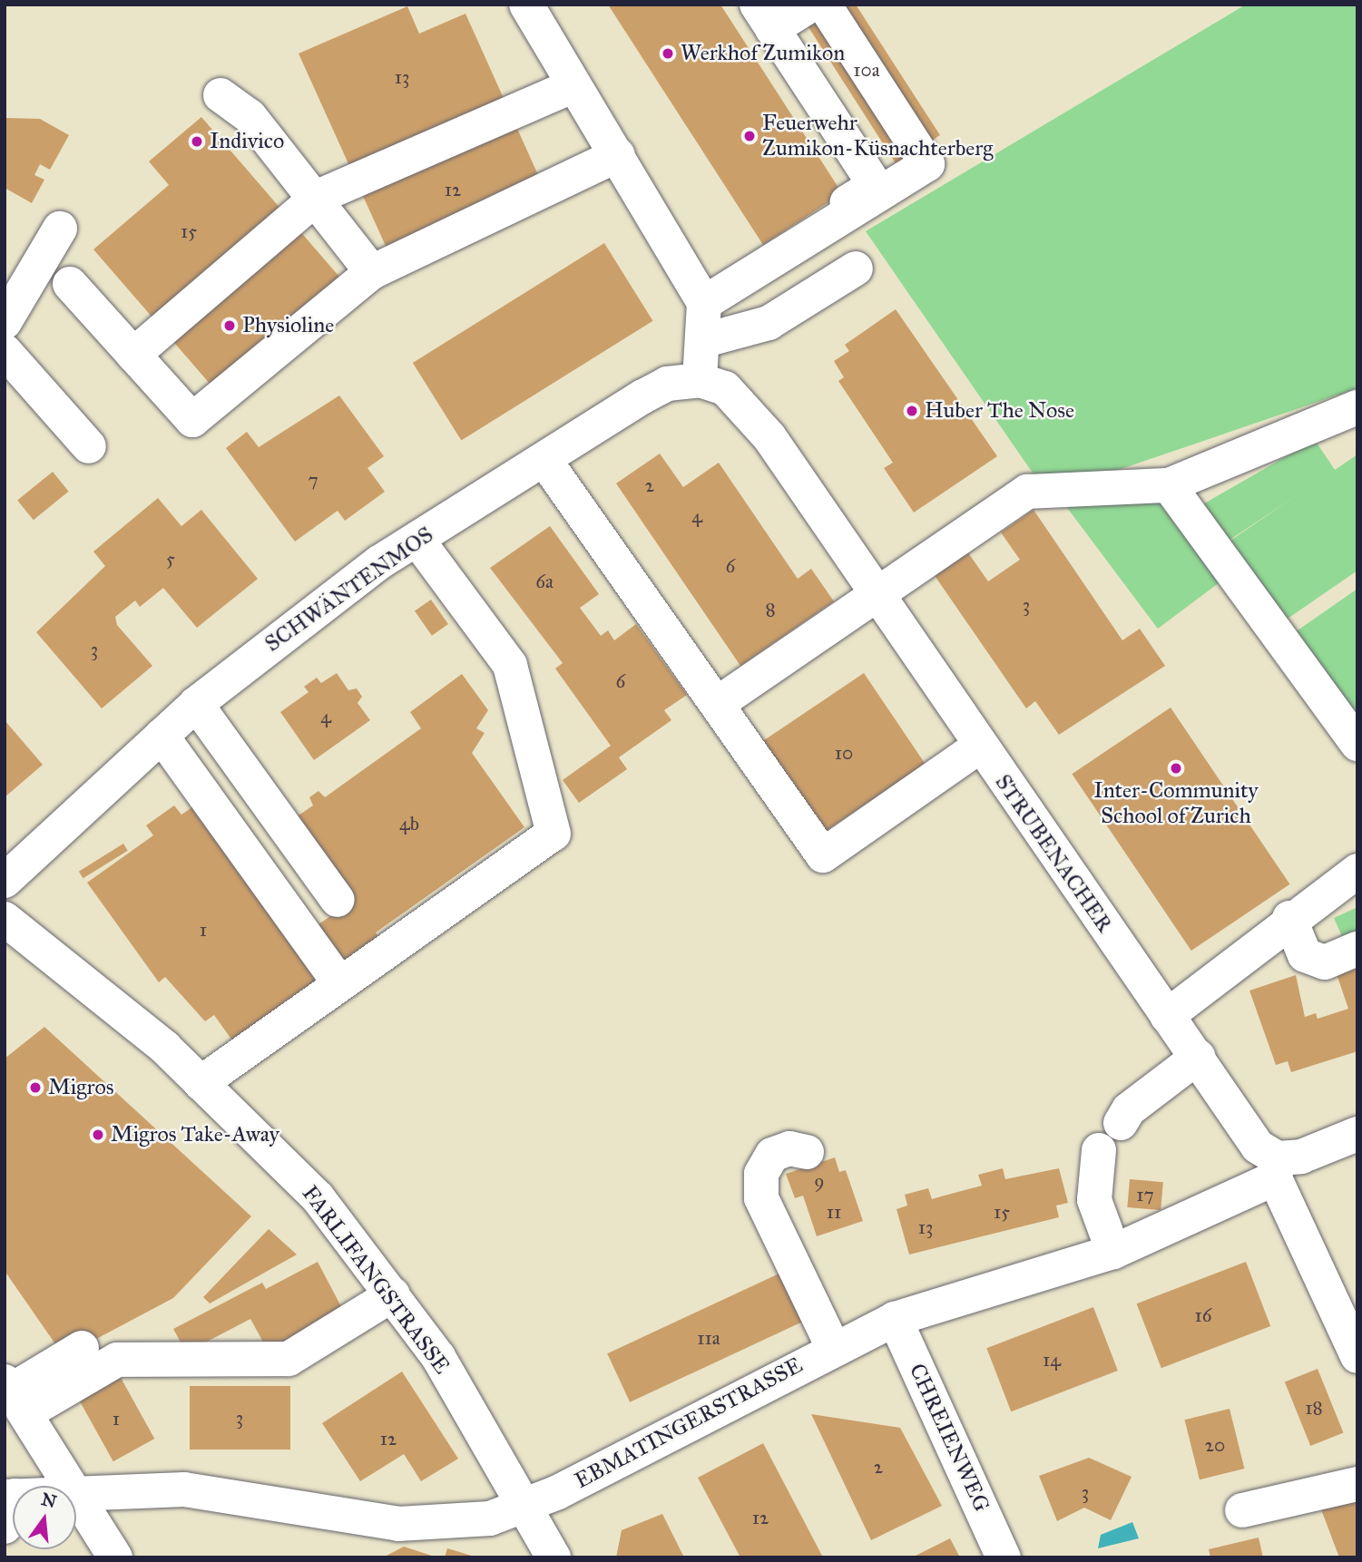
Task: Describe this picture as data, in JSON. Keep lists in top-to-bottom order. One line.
{"streets":{"street":["SCHWÄNTENMOS","STRUBENACHER","FARLIFANGSTRASSE","EBMATINGERSTRASSE","CHREIENWEG"]},"crossings":[["SCHWÄNTENMOS","STRUBENACHER"],["STRUBENACHER","EBMATINGERSTRASSE"],["FARLIFANGSTRASSE","EBMATINGERSTRASSE"],["EBMATINGERSTRASSE","CHREIENWEG"]],"places":["Werkhof Zumikon","Feuerwehr Zumikon-Küsnachterberg","Indivico","Physioline","Huber The Nose","Inter-Community School of Zurich","Migros","Migros Take-Away"],"house_numbers":["10a","13","12","15","7","2","4","5","6","6a","3","8","3","6","4","10","4b","1","9","17","11","15","13","16","11a","14","18","3","1","12","20","2","3","12"],"north":"top"}
